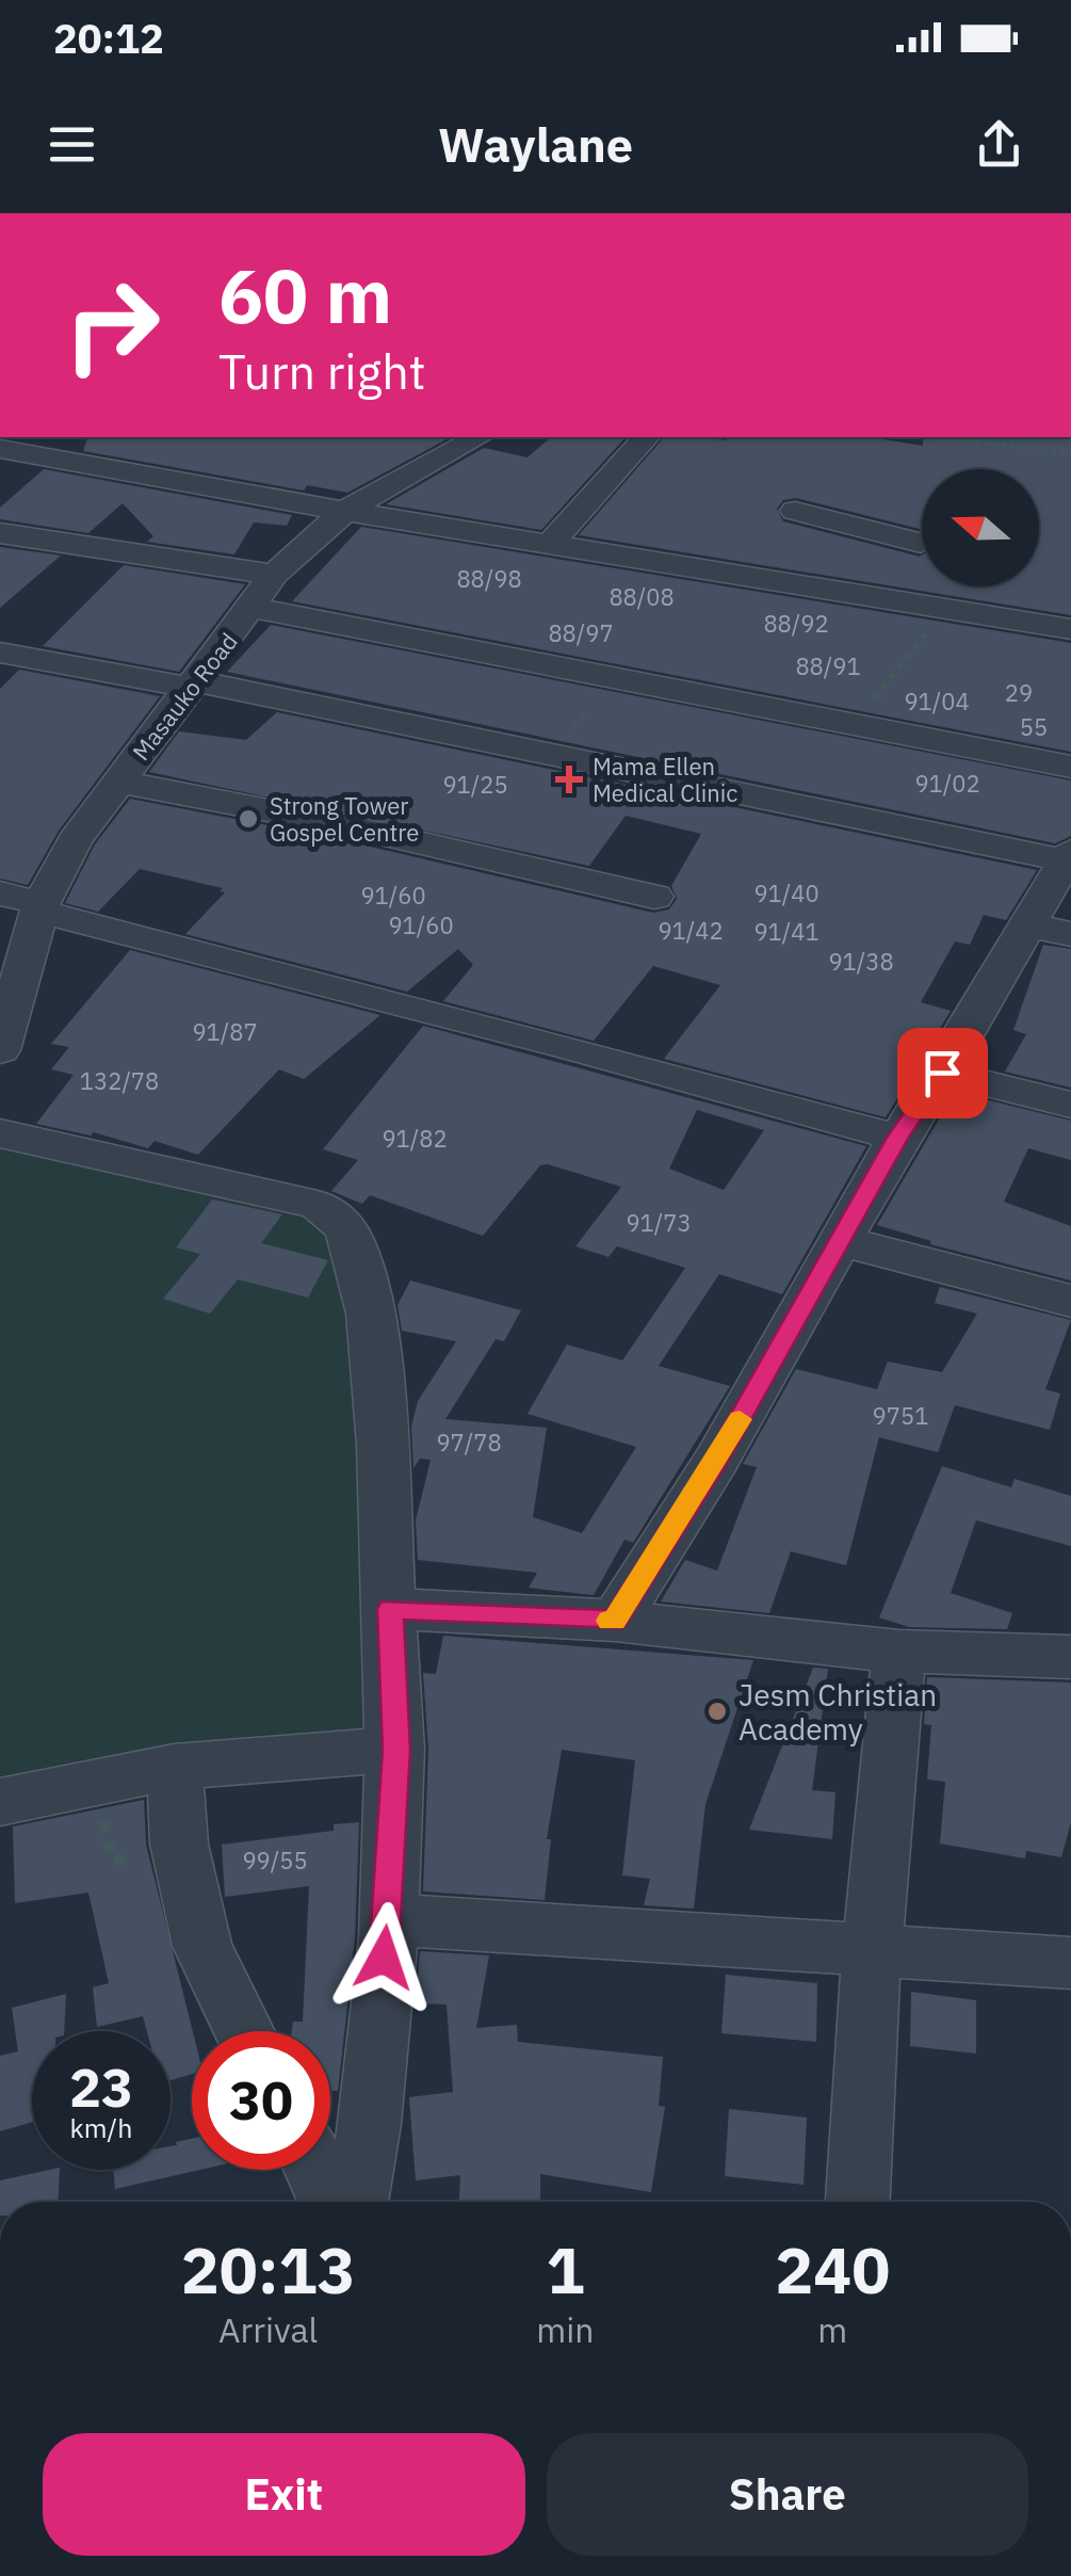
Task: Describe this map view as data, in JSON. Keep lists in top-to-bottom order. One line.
{"streets":{"street":["Masauko Road"]},"places":{"health":["Mama Ellen Medical Clinic"],"other":["Strong Tower Gospel Centre","Jesm Christian Academy"]},"house_numbers":["88/98","88/08","88/92","88/97","88/91","29","91/04","55","91/02","91/25","91/40","91/60","91/60","91/42","91/41","91/38","91/87","132/78","91/82","91/73","9751","97/78","99/55"],"north":"left","page":{"status":"20:12","header":"Waylane","turn":["60 m","Turn right"],"speed":"23 km/h","limit":"30","eta":["20:13","Arrival","1","min","240","m"],"buttons":["Exit","Share"]}}
